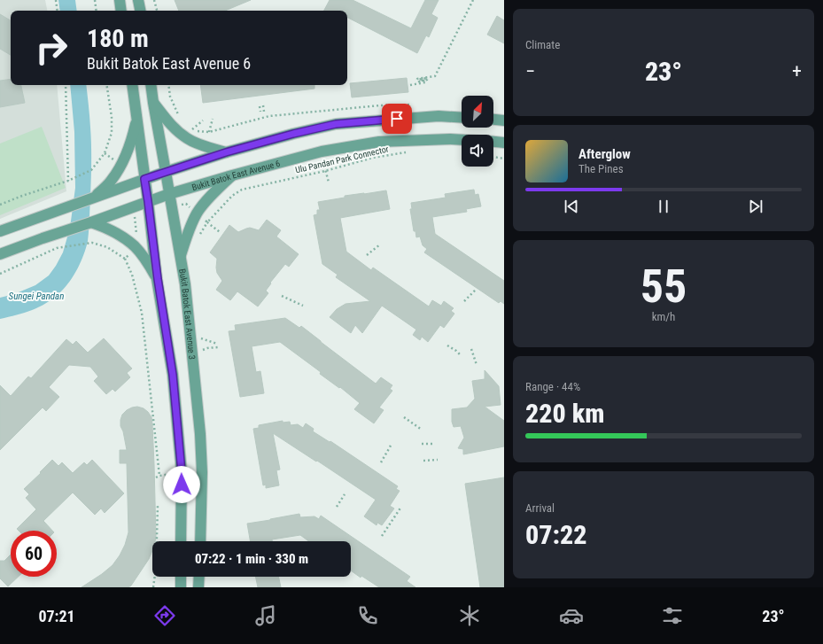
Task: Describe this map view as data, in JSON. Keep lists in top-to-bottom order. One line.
{"streets":{"main road":["Bukit Batok East Avenue 6","Bukit Batok East Avenue 3"],"path":["Ulu Pandan Park Connector"]},"crossings":[["Ulu Pandan Park Connector","Bukit Batok East Avenue 3"],["Bukit Batok East Avenue 6","Bukit Batok East Avenue 3"]],"water":["Sungei Pandan"],"north":"top right","page":{"tile":["Climate",["55","km/h"],["Range · 44%","220 km"],["Arrival","07:22"]],"turn":["180 m","Bukit Batok East Avenue 6"],"heat":["−","23°","+"],"song":["Afterglow","The Pines"],"limit":"60","trip":"07:22 · 1 min · 330 m","tabs":["07:21","23°"]}}
